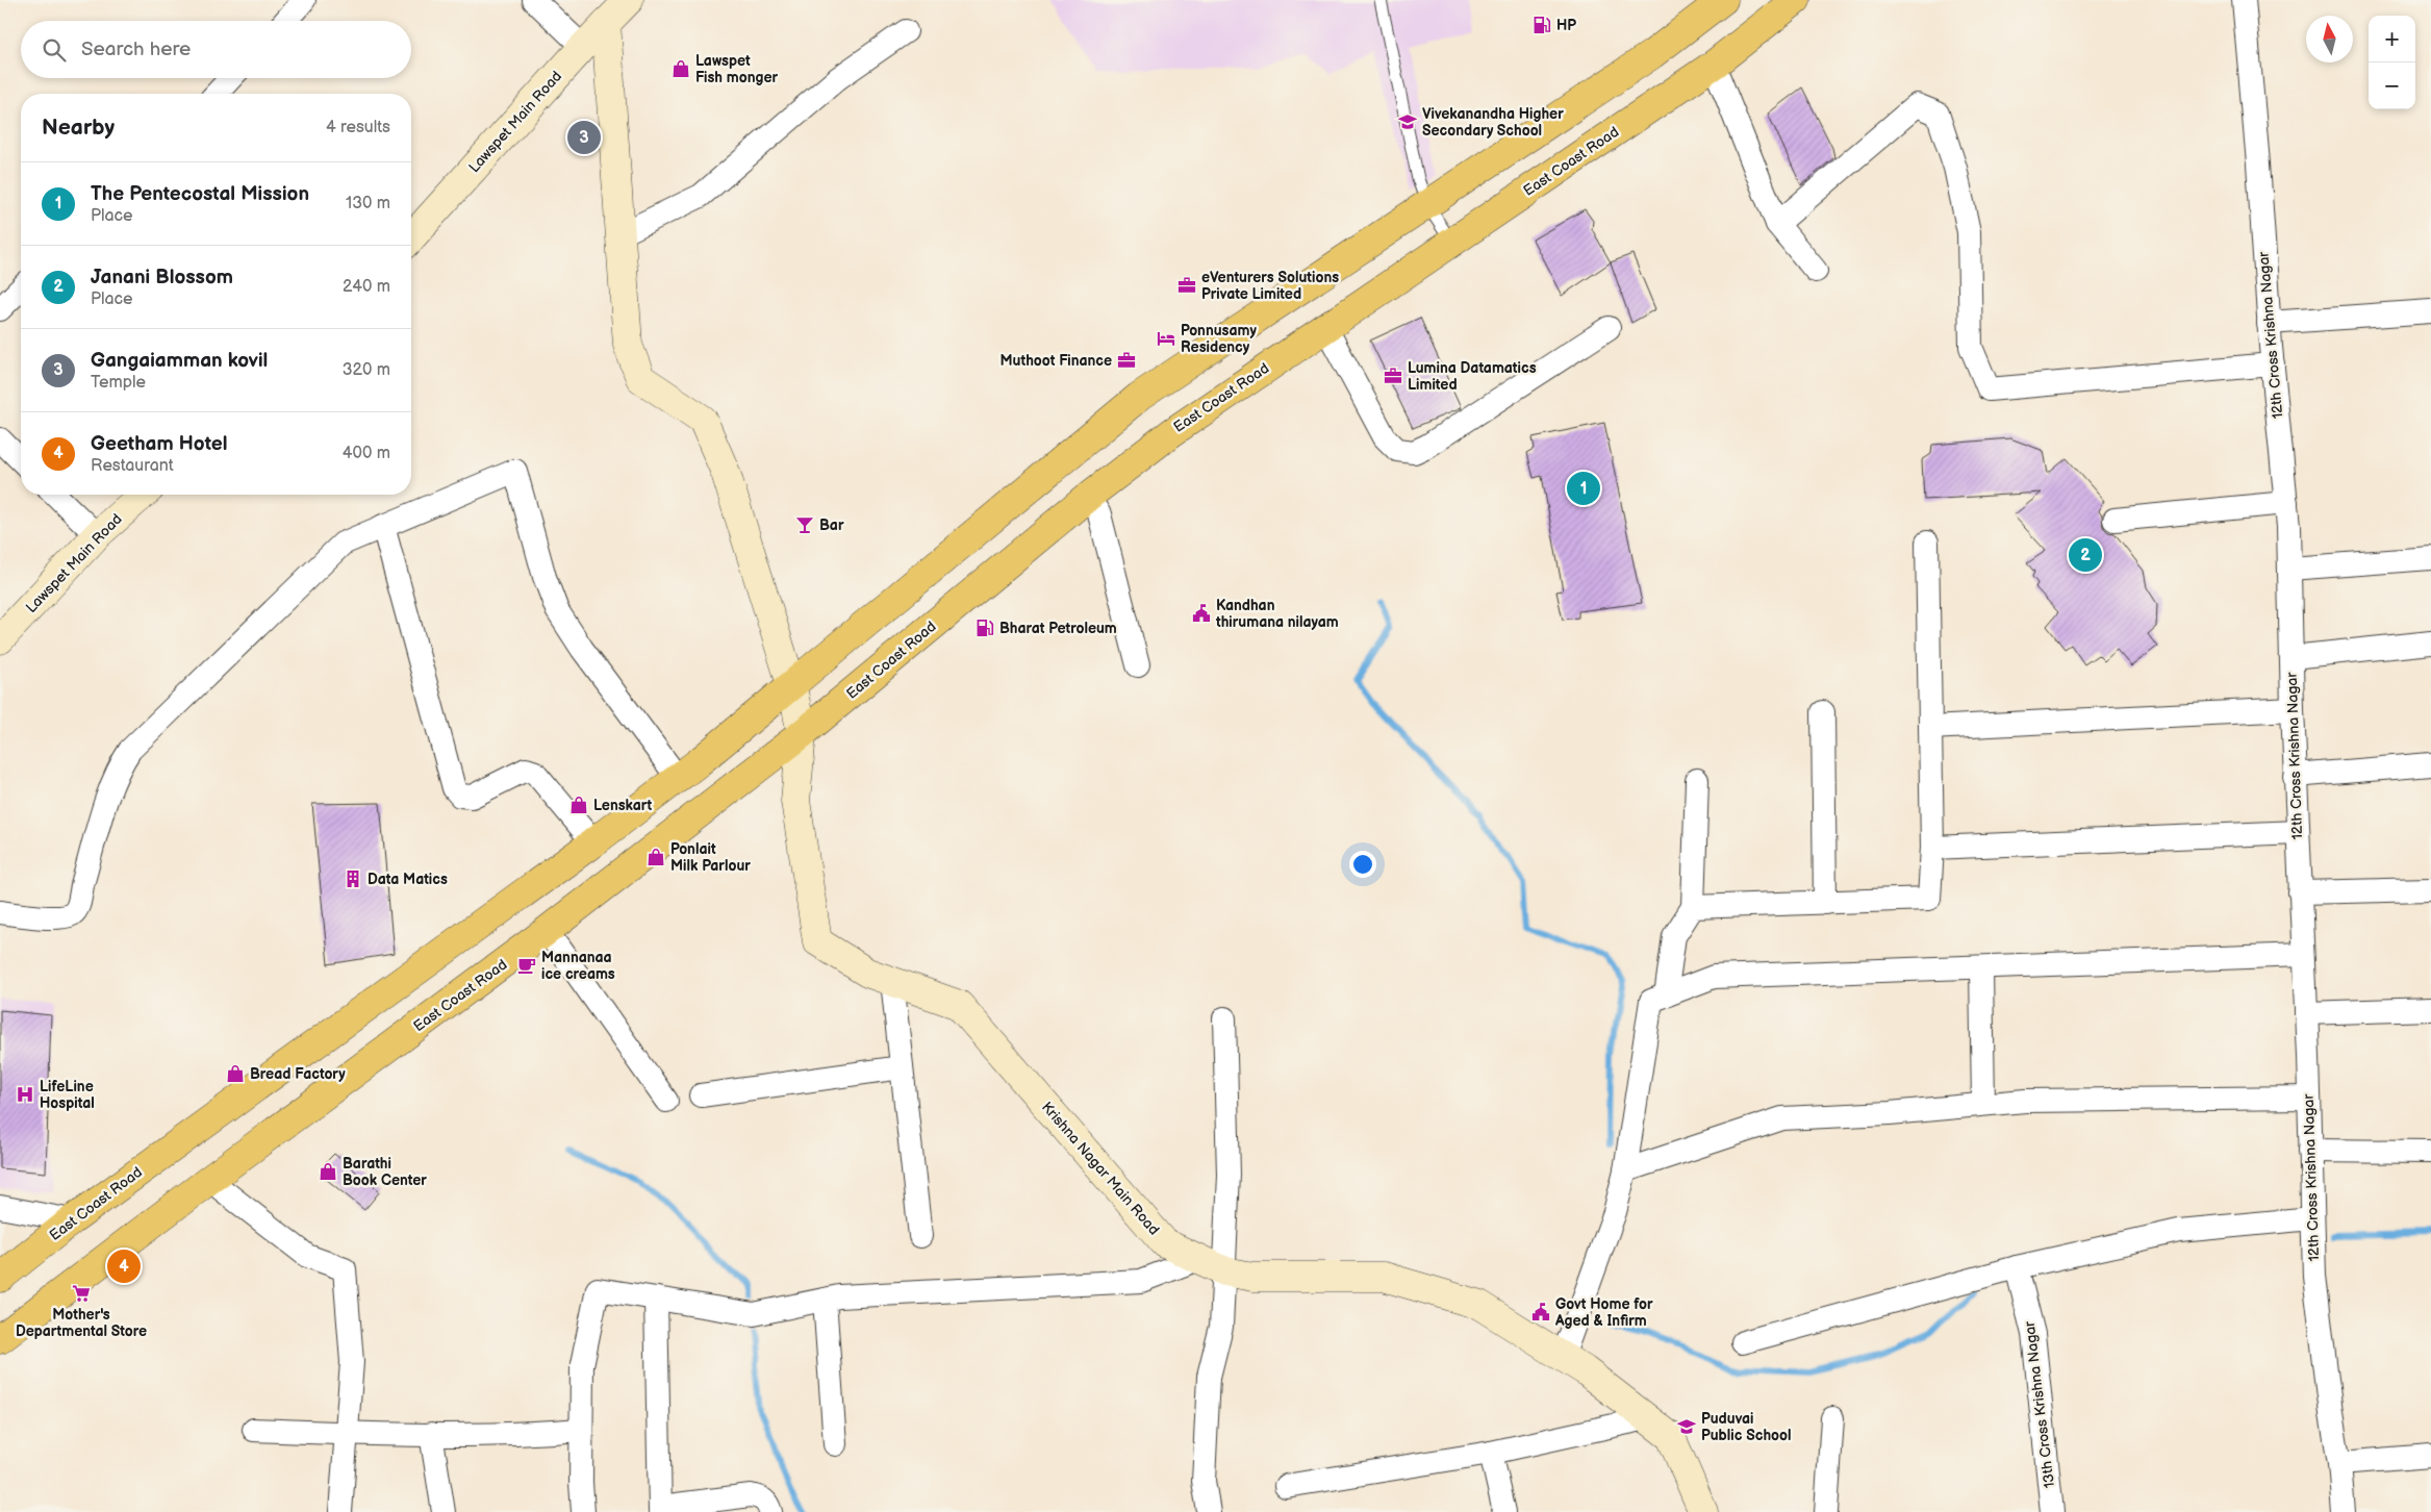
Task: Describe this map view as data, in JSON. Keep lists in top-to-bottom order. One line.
{"streets":{"highway":["East Coast Road"],"street":["Lawspet Main Road","12th Cross Krishna Nagar","Krishna Nagar Main Road","13th Cross Krishna Nagar"]},"crossings":[["Lawspet Main Road","Krishna Nagar Main Road"],["East Coast Road","Krishna Nagar Main Road"]],"places":{"fuel station":["HP","Bharat Petroleum"],"shop":["Lawspet Fish monger","Lenskart","Ponlait Milk Parlour","Bread Factory","Barathi Book Center"],"school or university":["Vivekanandha Higher Secondary School","Puduvai Public School"],"office":["eVenturers Solutions Private Limited","Muthoot Finance","Lumina Datamatics Limited"],"hotel":["Ponnusamy Residency"],"bar":["Bar"],"public building":["Kandhan thirumana nilayam","Govt Home for Aged & Infirm"],"building":["Data Matics"],"cafe":["Mannanaa ice creams"],"hospital":["LifeLine Hospital"],"supermarket":["Mother's Departmental Store"]},"north":"top","page":{"map_buttons":["+","−"],"search":"Search here","heading":["Nearby","4 results"],"pins":["3","1","2","4"],"list":[{"mark":"1","name":"The Pentecostal Mission","note":"Place","value":"130 m"},{"mark":"2","name":"Janani Blossom","note":"Place","value":"240 m"},{"mark":"3","name":"Gangaiamman kovil","note":"Temple","value":"320 m"},{"mark":"4","name":"Geetham Hotel","note":"Restaurant","value":"400 m"}]}}
